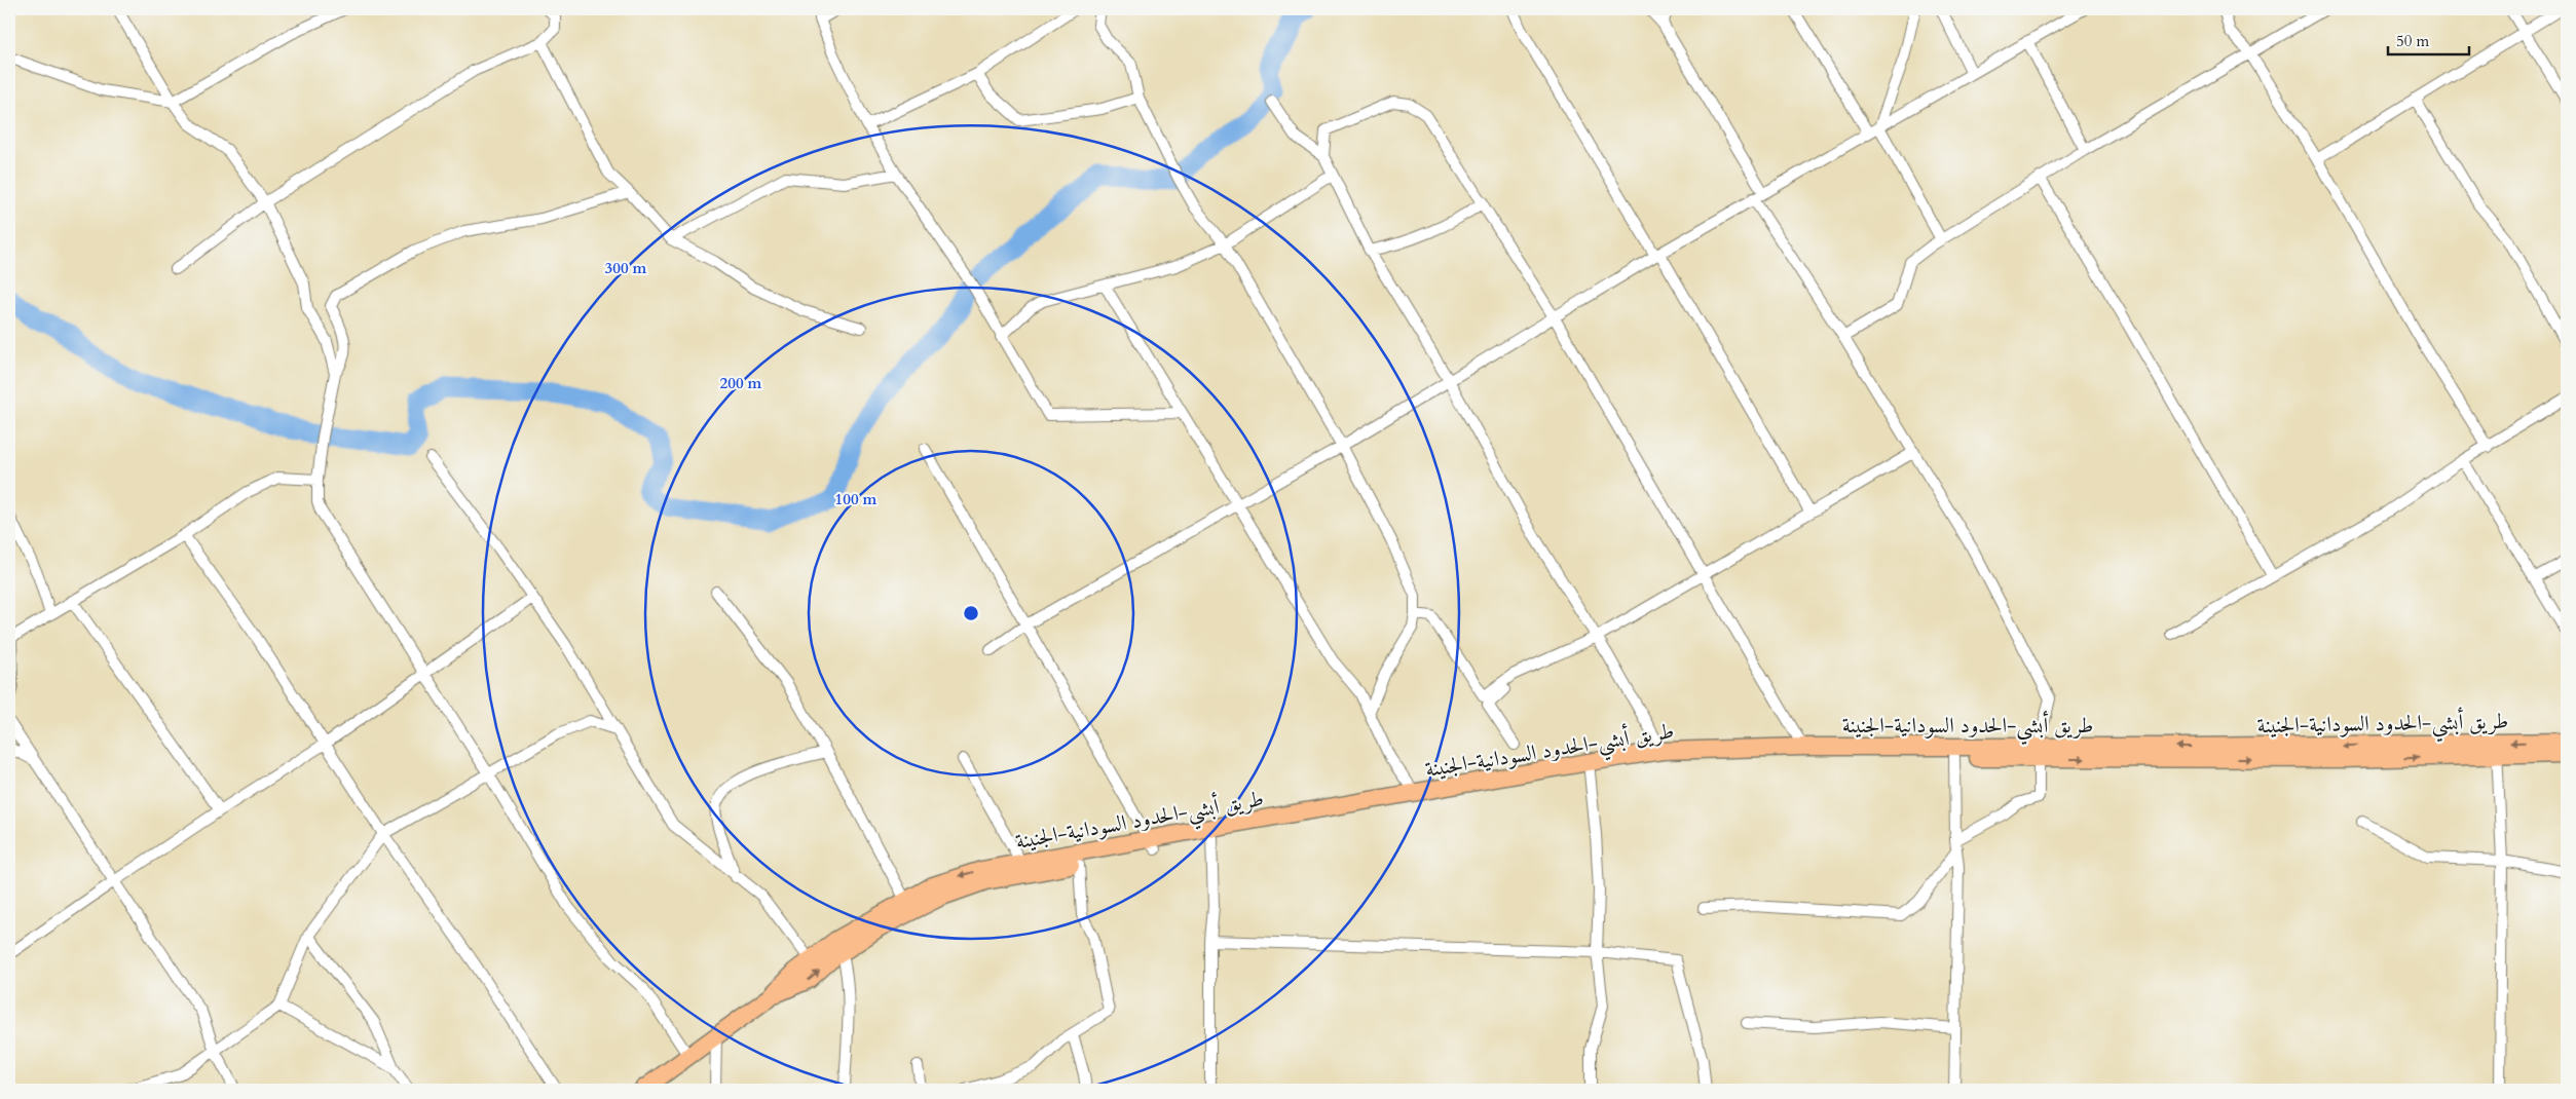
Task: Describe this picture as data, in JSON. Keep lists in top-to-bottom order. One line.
{"streets":{"highway":["طريق أبشي-الحدود السودانية-الجنينة"]},"scale_bar":"50 m","rings":["300 m","200 m","100 m"]}
